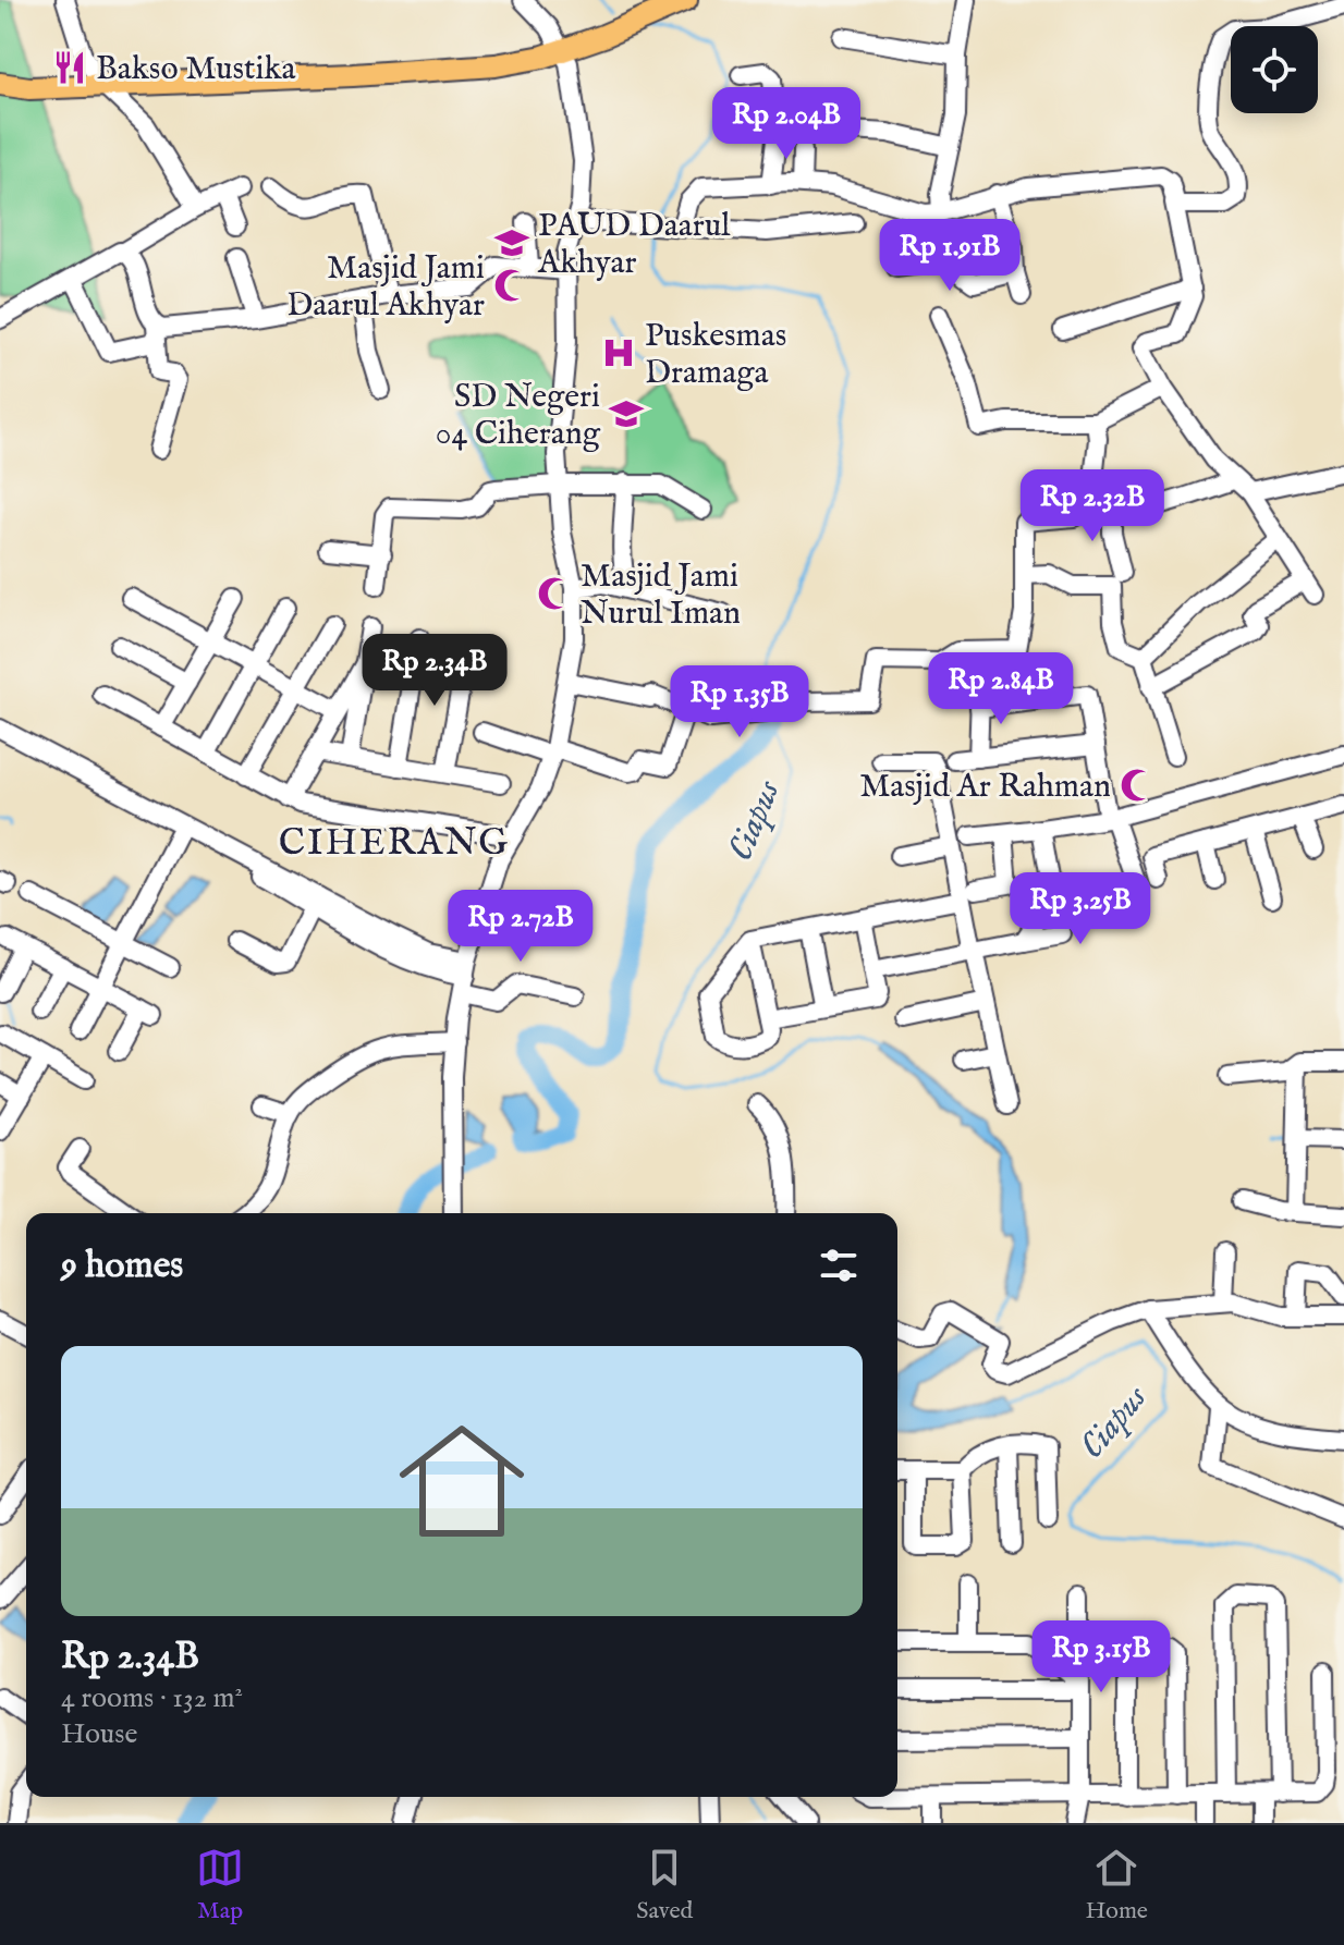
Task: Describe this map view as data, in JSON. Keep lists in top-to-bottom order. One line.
{"districts":["CIHERANG"],"water":["Ciapus"],"places":{"restaurant":["Bakso Mustika"],"school or university":["PAUD Daarul Akhyar","SD Negeri 04 Ciherang"],"mosque":["Masjid Jami Daarul Akhyar","Masjid Jami Nurul Iman","Masjid Ar Rahman"],"hospital":["Puskesmas Dramaga"]},"page":{"price":["Rp 2.04B","Rp 1.91B","Rp 2.32B","Rp 2.34B","Rp 2.84B","Rp 1.35B","Rp 3.25B","Rp 2.72B","Rp 3.15B"],"heading":"9 homes","list":[{"name":"Rp 2.34B","note":"4 rooms · 132 m² · House"}],"tabs":["Map","Saved","Home"]}}
